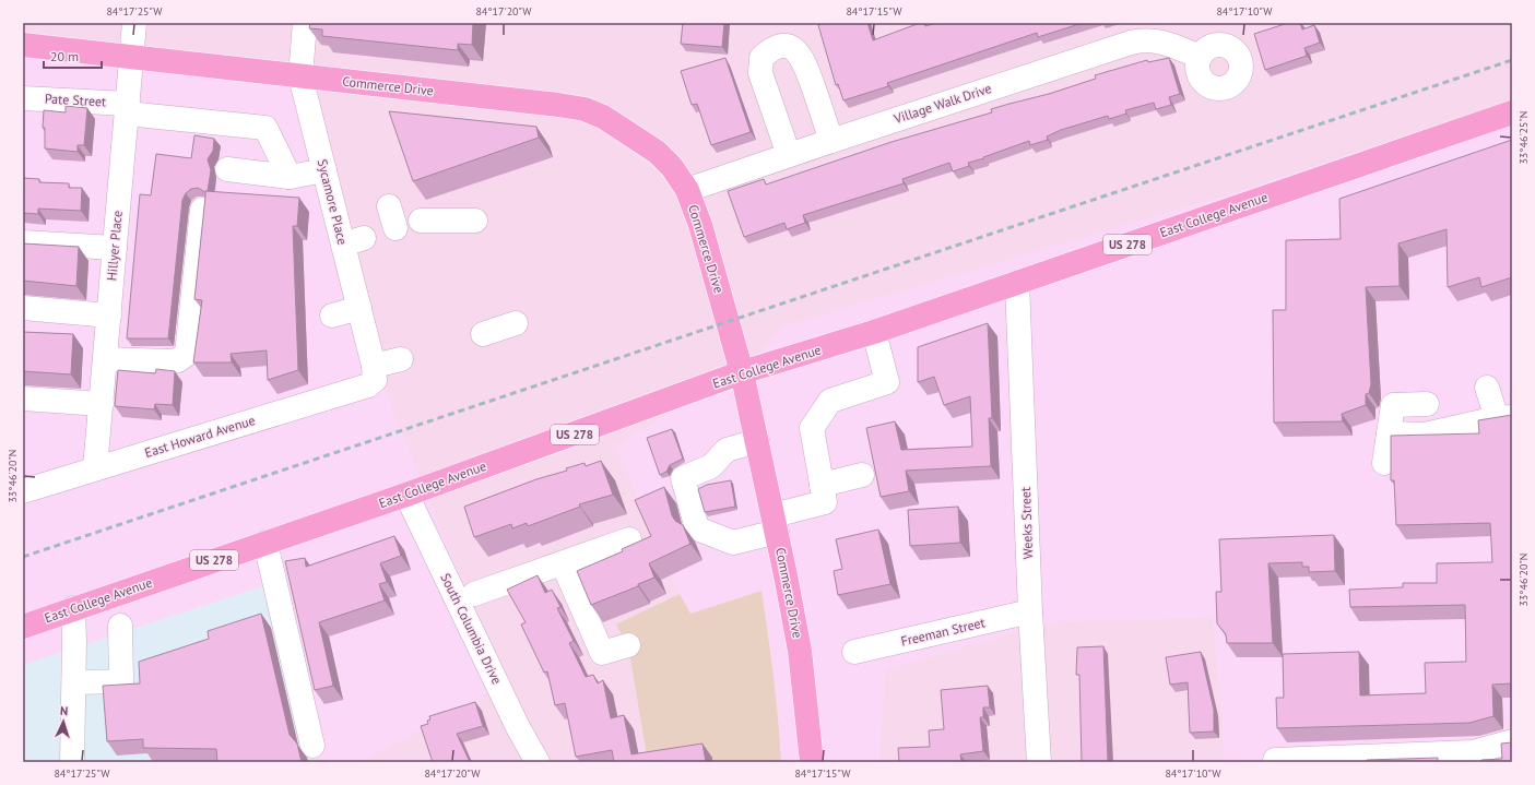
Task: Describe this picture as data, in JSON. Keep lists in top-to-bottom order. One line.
{"streets":{"main road":["Commerce Drive","East College Avenue","US 278"],"street":["Pate Street","Village Walk Drive","Sycamore Place","Hillyer Place","East Howard Avenue","Weeks Street","South Columbia Drive","Freeman Street"]},"crossings":[["Commerce Drive","Village Walk Drive"],["Commerce Drive","Sycamore Place"],["Commerce Drive","East College Avenue"],["Commerce Drive","Hillyer Place"],["Pate Street","Hillyer Place"],["Sycamore Place","East Howard Avenue"],["East College Avenue","Weeks Street"],["East College Avenue","South Columbia Drive"],["Hillyer Place","East Howard Avenue"],["Weeks Street","Freeman Street"]],"scale_bar":"20 m","north":"top","coordinates":["84°17'25\"W","84°17'20\"W","84°17'15\"W","84°17'10\"W","33°46'25\"N","33°46'20\"N"]}
